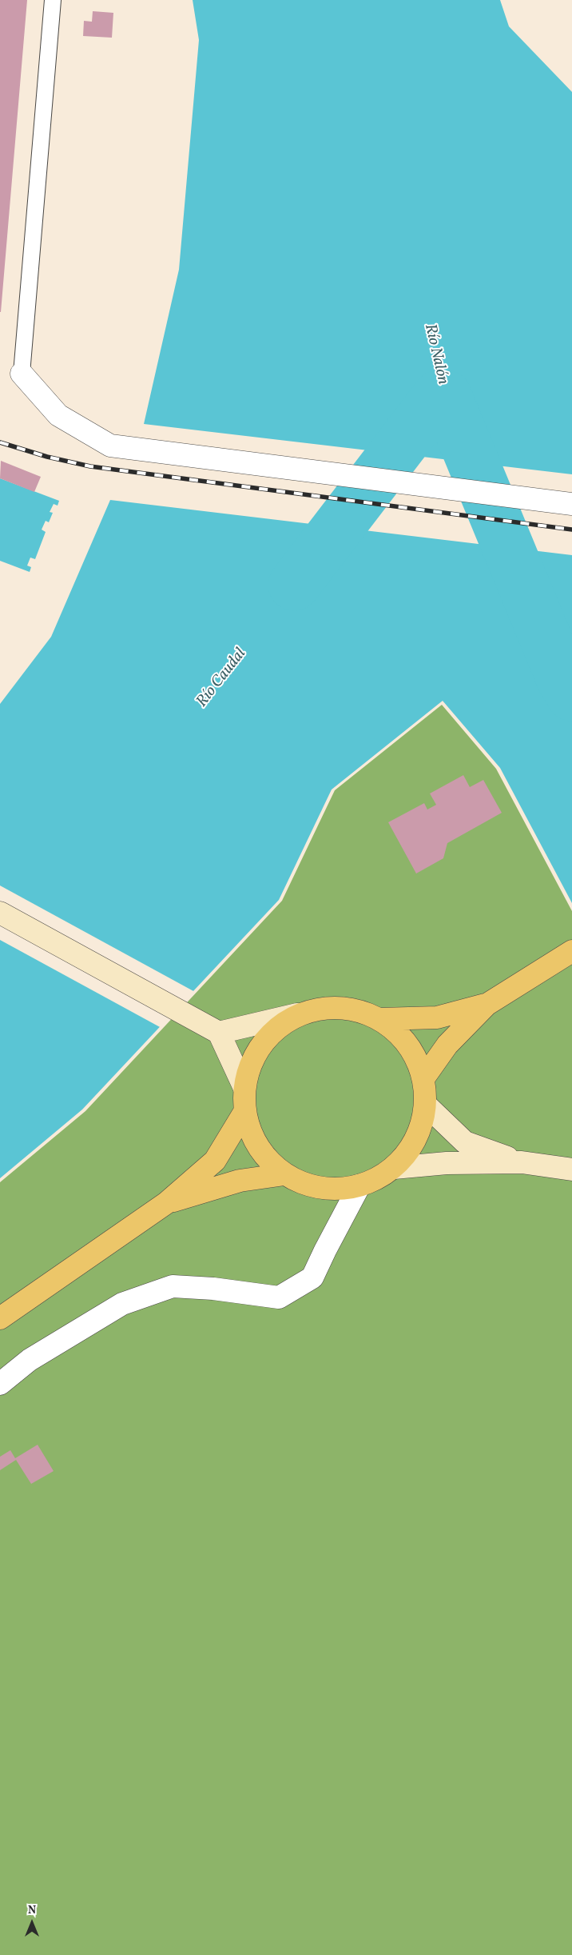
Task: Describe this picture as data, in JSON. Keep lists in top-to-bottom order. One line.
{"water":["Río Nalón","Río Caudal"],"north":"top"}
